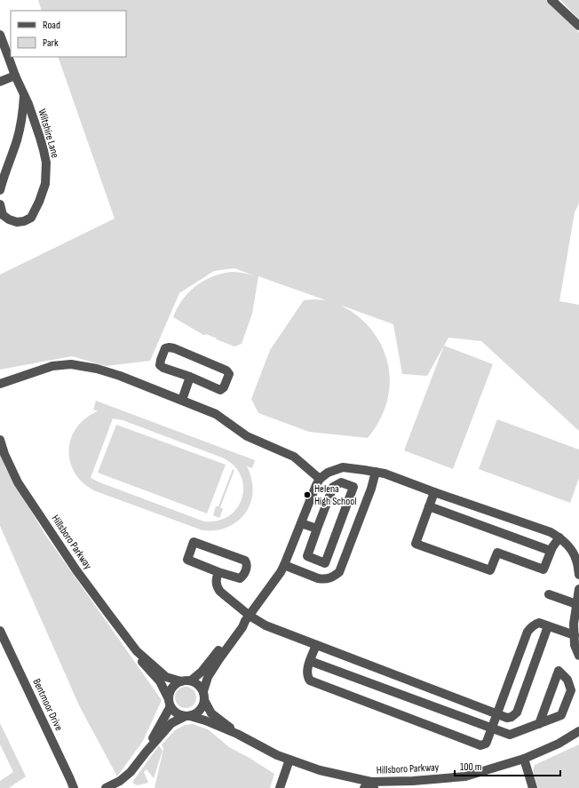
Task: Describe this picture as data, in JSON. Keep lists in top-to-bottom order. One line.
{"streets":{"street":["Wiltshire Lane","Hillsboro Parkway","Bentmoor Drive"]},"places":["Helena High School"],"legend":["Road","Park"],"scale_bar":"100 m"}
